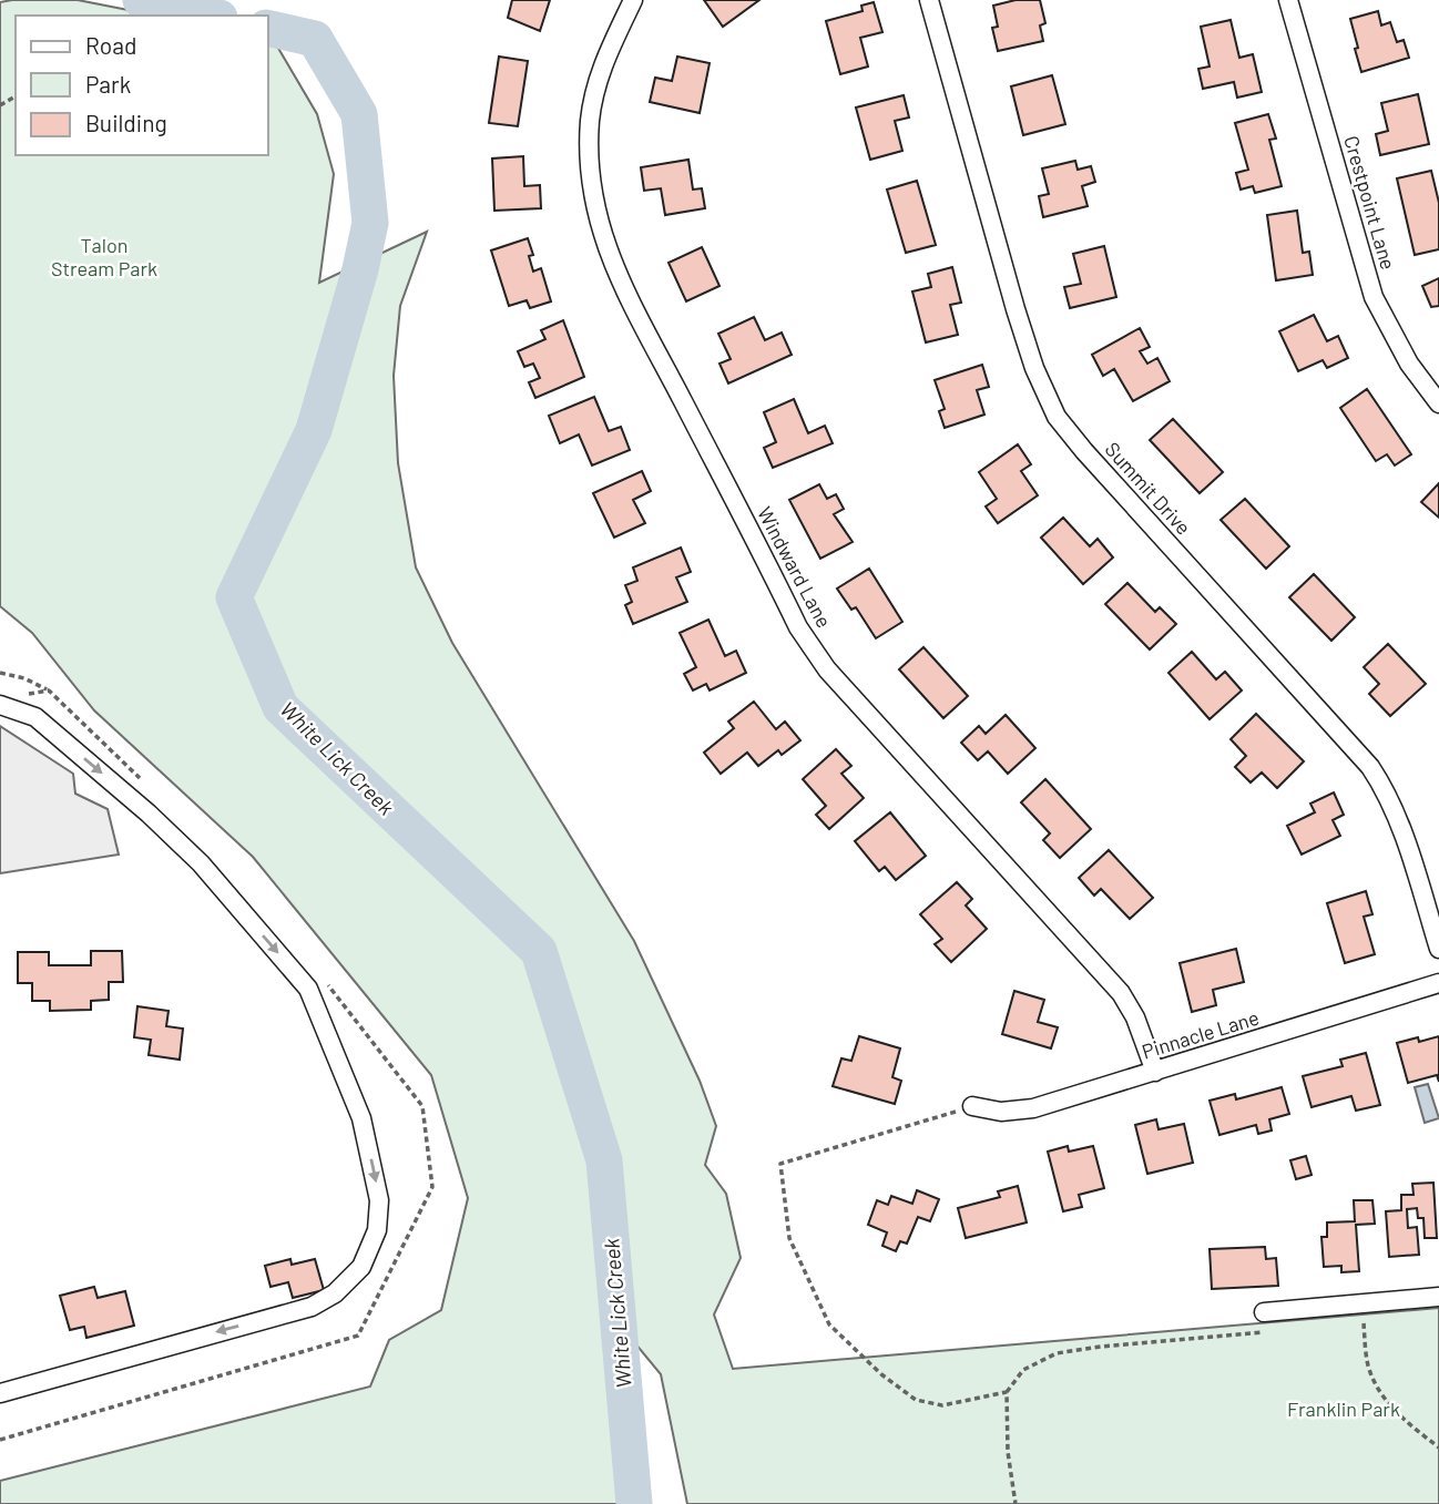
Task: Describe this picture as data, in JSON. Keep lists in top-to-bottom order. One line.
{"streets":{"street":["Crestpoint Lane","Summit Drive","Windward Lane","Pinnacle Lane"]},"crossings":[["Windward Lane","Pinnacle Lane"]],"water":["White Lick Creek"],"parks":["Talon Stream Park","Franklin Park"],"legend":["Road","Park","Building"]}
